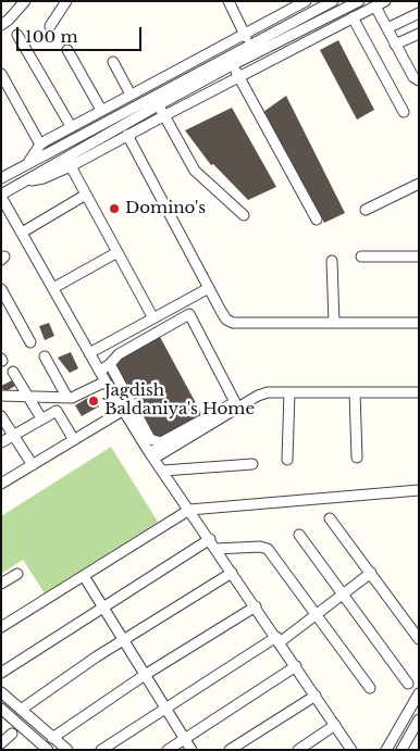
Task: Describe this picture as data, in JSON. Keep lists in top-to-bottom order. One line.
{"places":["Domino's","Jagdish Baldaniya's Home"],"scale_bar":"100 m"}
